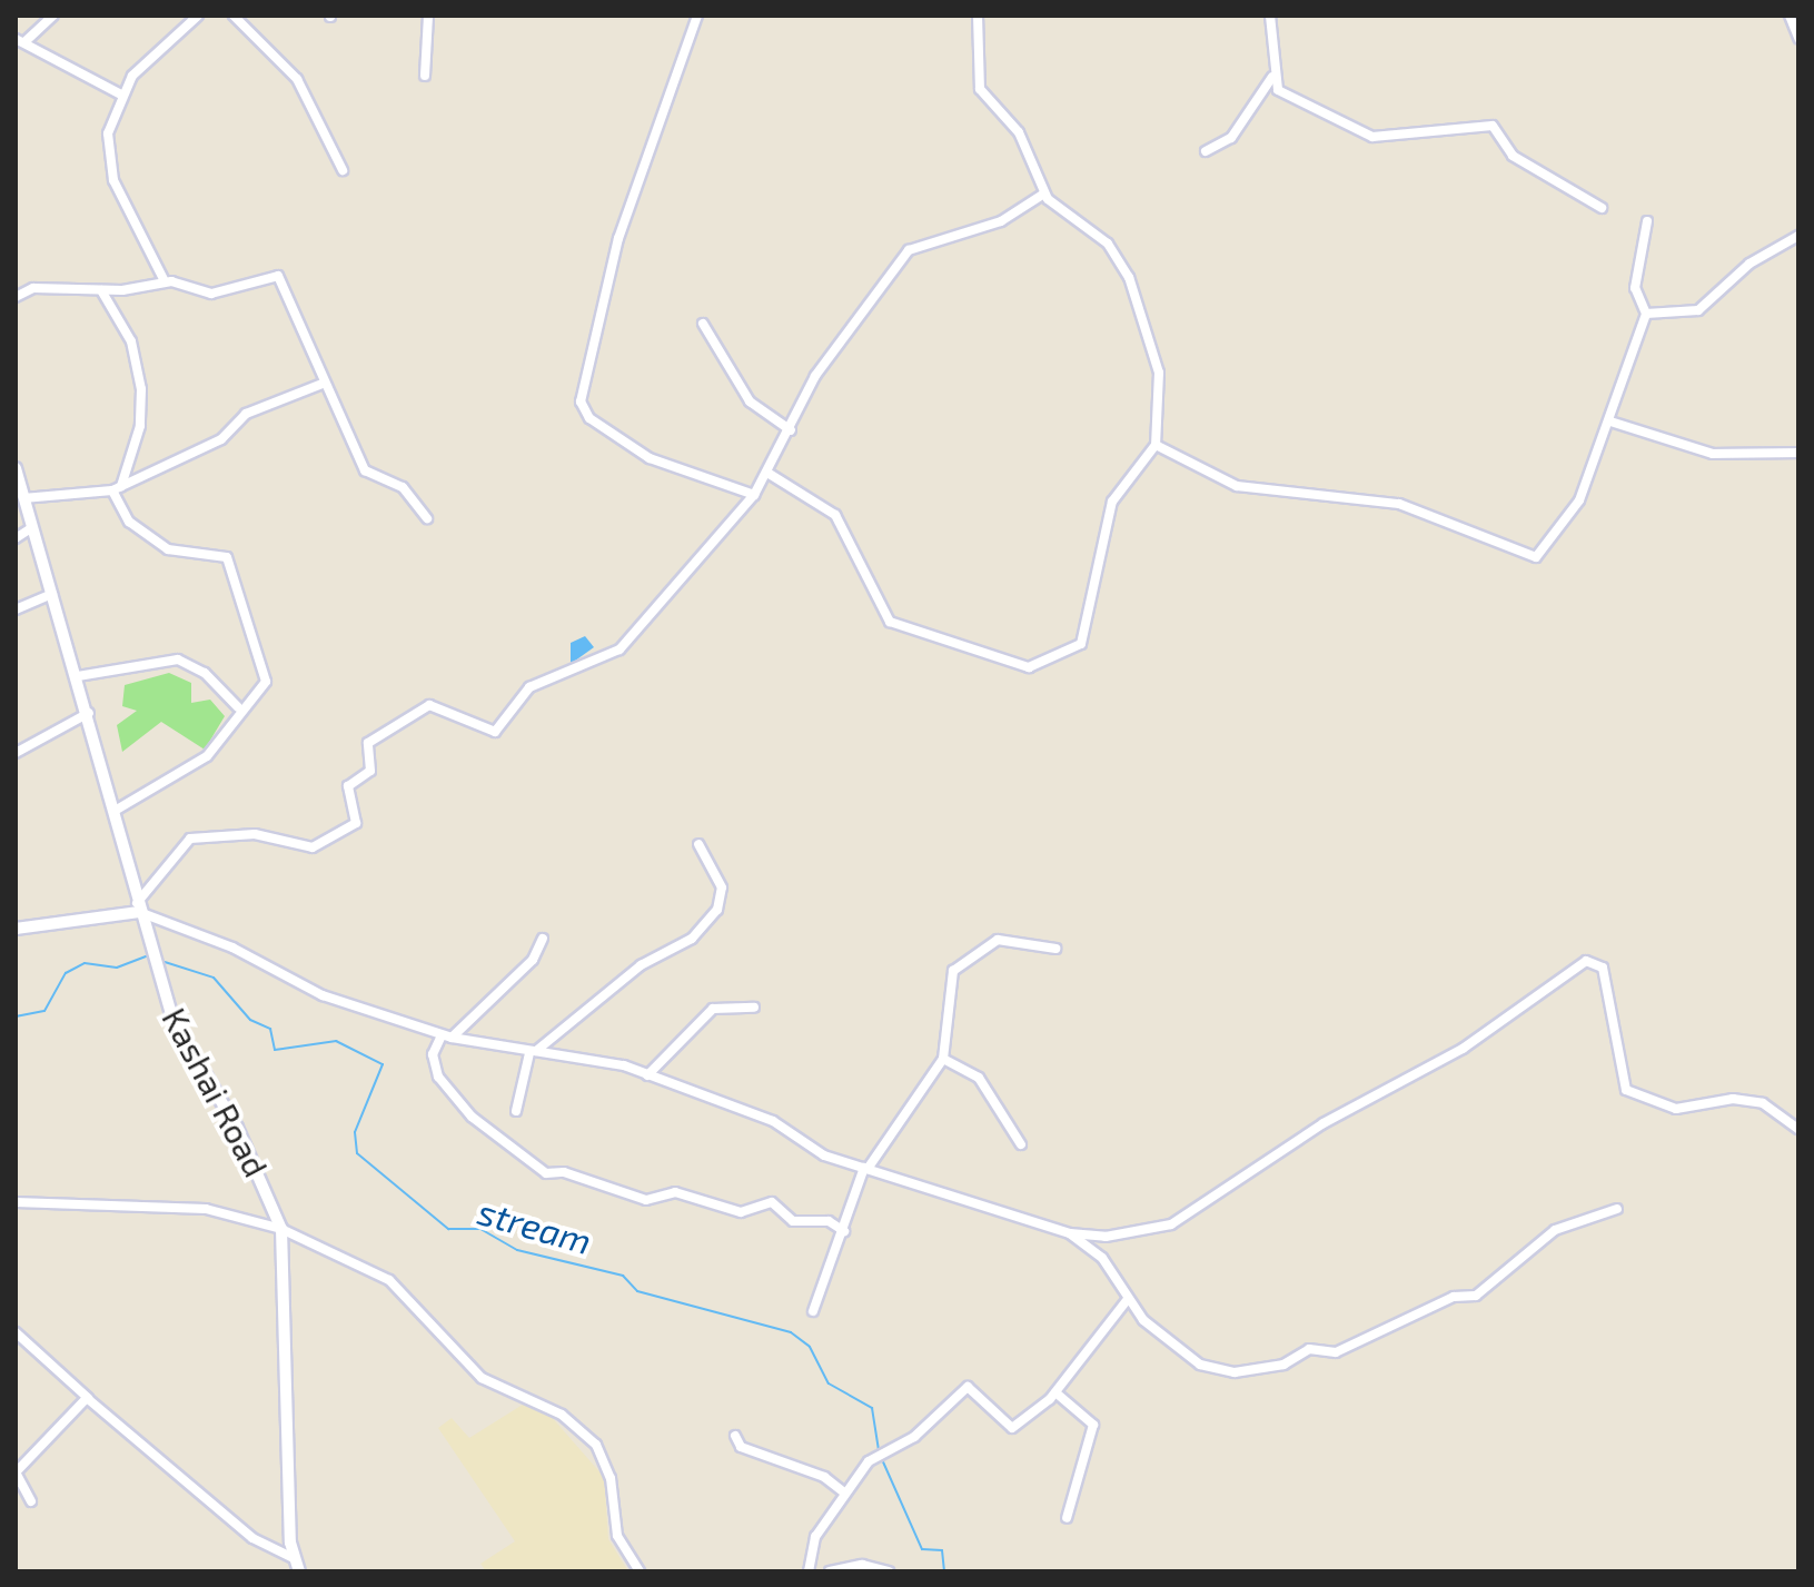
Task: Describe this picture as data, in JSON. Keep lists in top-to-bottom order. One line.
{"streets":{"street":["Kashai Road"]},"water":["stream"]}
